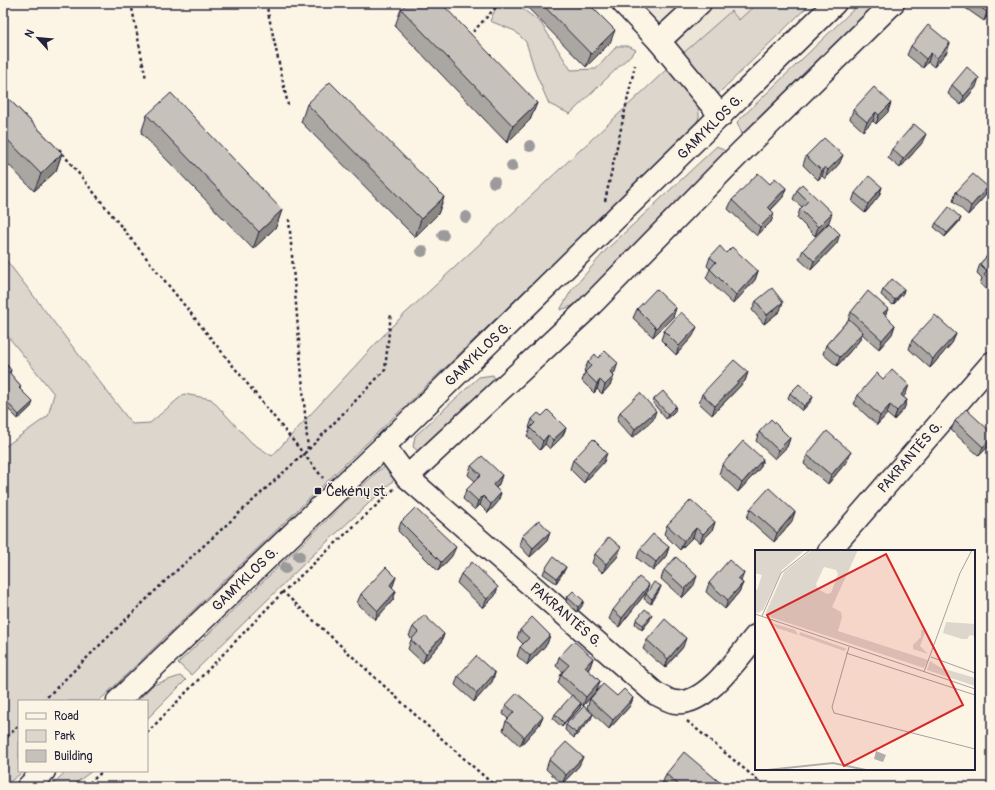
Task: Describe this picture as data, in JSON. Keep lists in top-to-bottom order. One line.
{"streets":{"street":["GAMYKLOS G.","PAKRANTĖS G."]},"crossings":[["GAMYKLOS G.","PAKRANTĖS G."]],"places":{"transit":["Čekėnų st."]},"legend":["Road","Park","Building"],"north":"top left"}
